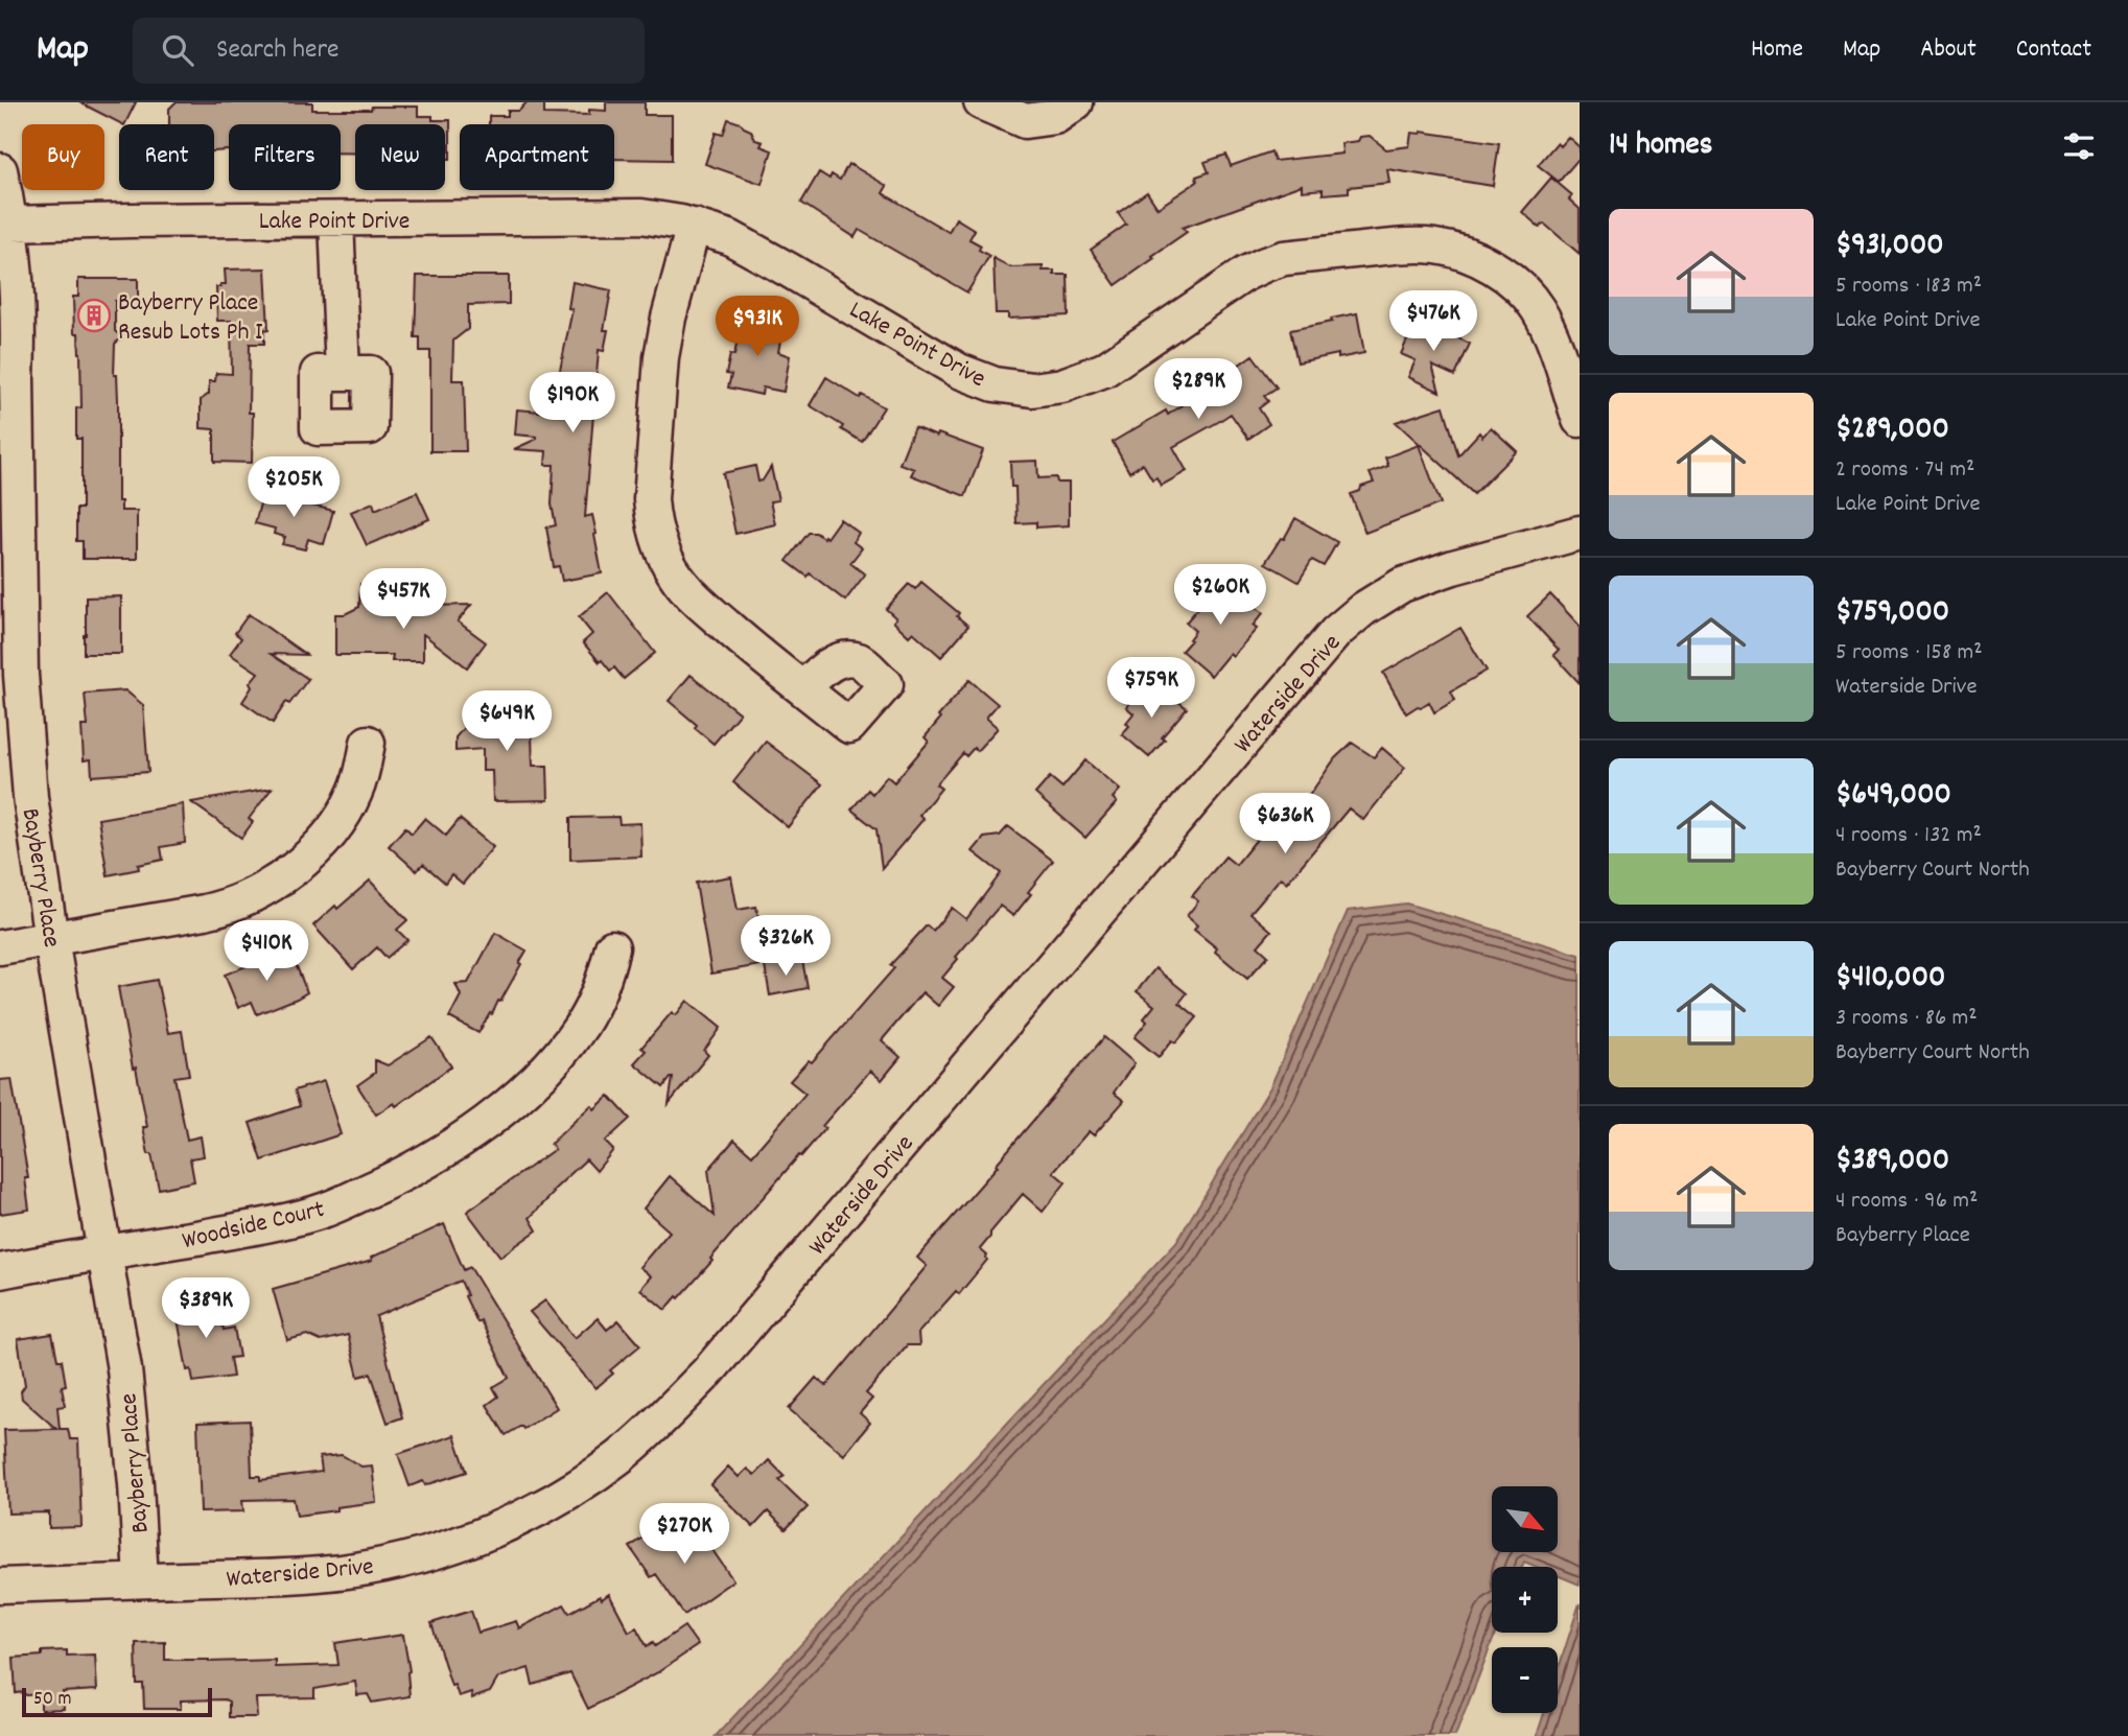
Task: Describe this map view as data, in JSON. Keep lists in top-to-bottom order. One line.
{"streets":{"street":["Lake Point Drive","Waterside Drive","Bayberry Place","Woodside Court"]},"crossings":[["Lake Point Drive","Bayberry Place"],["Waterside Drive","Bayberry Place"],["Bayberry Place","Woodside Court"]],"places":{"building":["Bayberry Place Resub Lots Ph I"]},"scale_bar":"50 m","north":"bottom right","page":{"header":"Map","search":"Search here","nav":["Home","Map","About","Contact"],"heading":"14 homes","chip":["Buy","Rent","Filters","New","Apartment"],"list":[{"name":"$931,000","note":"5 rooms · 183 m² · Lake Point Drive"},{"name":"$289,000","note":"2 rooms · 74 m² · Lake Point Drive"},{"name":"$759,000","note":"5 rooms · 158 m² · Waterside Drive"},{"name":"$649,000","note":"4 rooms · 132 m² · Bayberry Court North"},{"name":"$410,000","note":"3 rooms · 86 m² · Bayberry Court North"},{"name":"$389,000","note":"4 rooms · 96 m² · Bayberry Place"}],"price":["$476K","$931K","$289K","$190K","$205K","$260K","$457K","$759K","$649K","$636K","$326K","$410K","$389K","$270K"],"map_buttons":["+","−"],"scale":"50 m"}}
